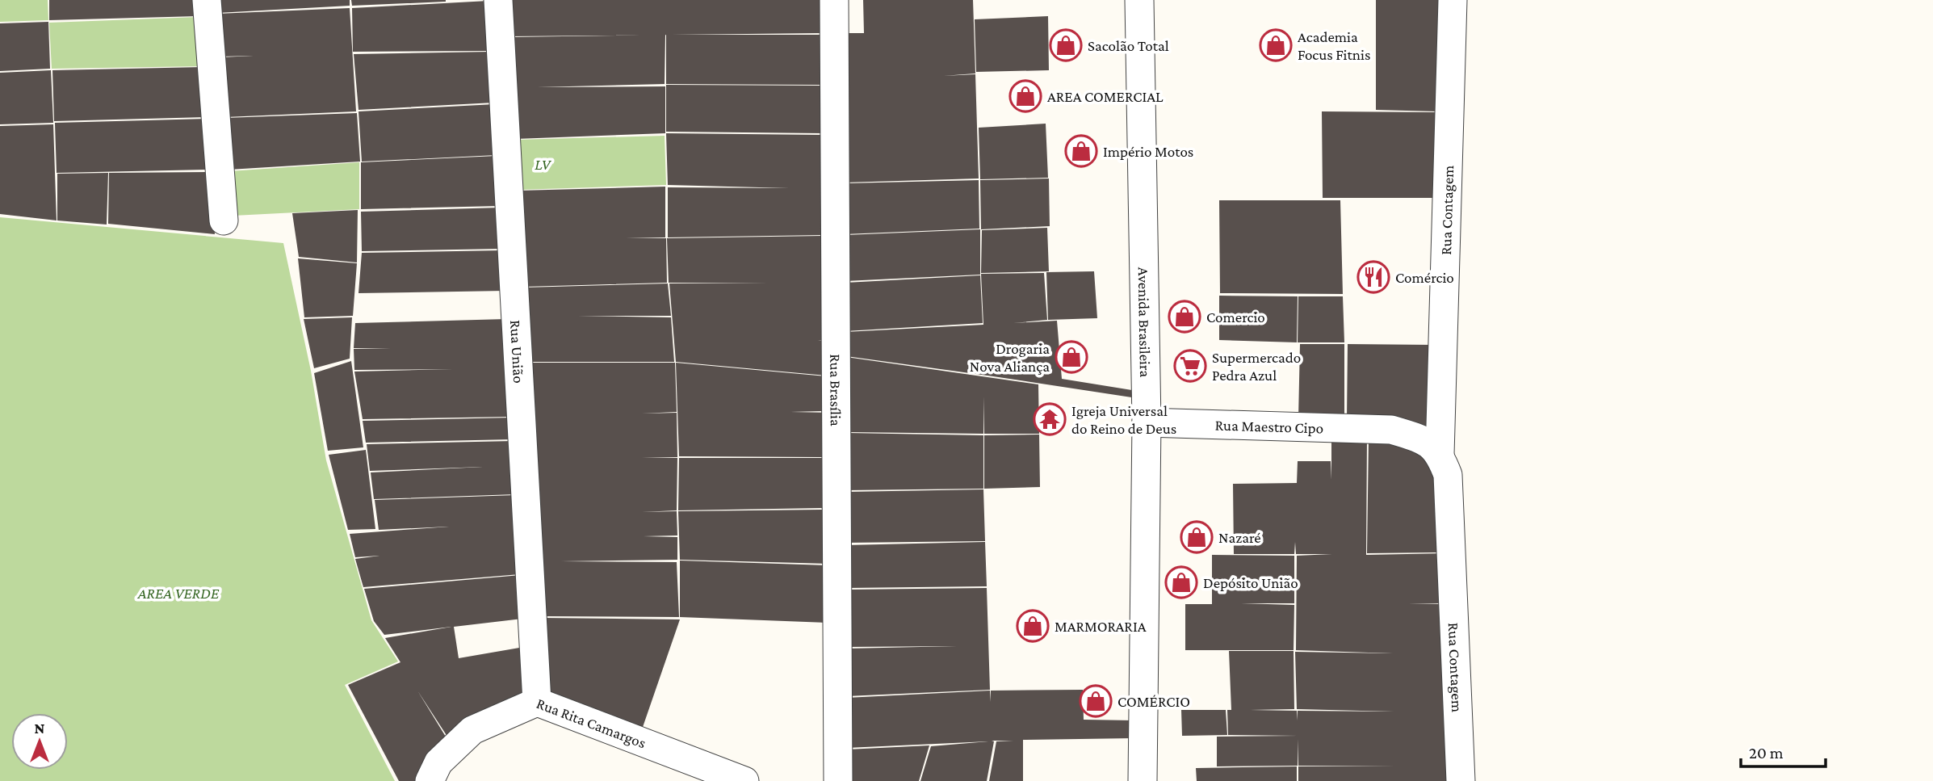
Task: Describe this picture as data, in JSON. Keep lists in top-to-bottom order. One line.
{"streets":{"street":["Rua Contagem","Avenida Brasileira","Rua União","Rua Brasília","Rua Maestro Cipo","Rua Rita Camargos"]},"crossings":[["Rua Contagem","Rua Maestro Cipo"],["Avenida Brasileira","Rua Maestro Cipo"],["Rua União","Rua Rita Camargos"]],"parks":["LV","AREA VERDE"],"places":{"shop":["Sacolão Total","Academia Focus Fitnis","AREA COMERCIAL","Império Motos","Comercio","Drogaria Nova Aliança","Nazaré","Depósito União","MARMORARIA","COMÉRCIO"],"restaurant":["Comércio"],"supermarket":["Supermercado Pedra Azul"],"temple":["Igreja Universal do Reino de Deus"]},"scale_bar":"20 m","north":"top"}
